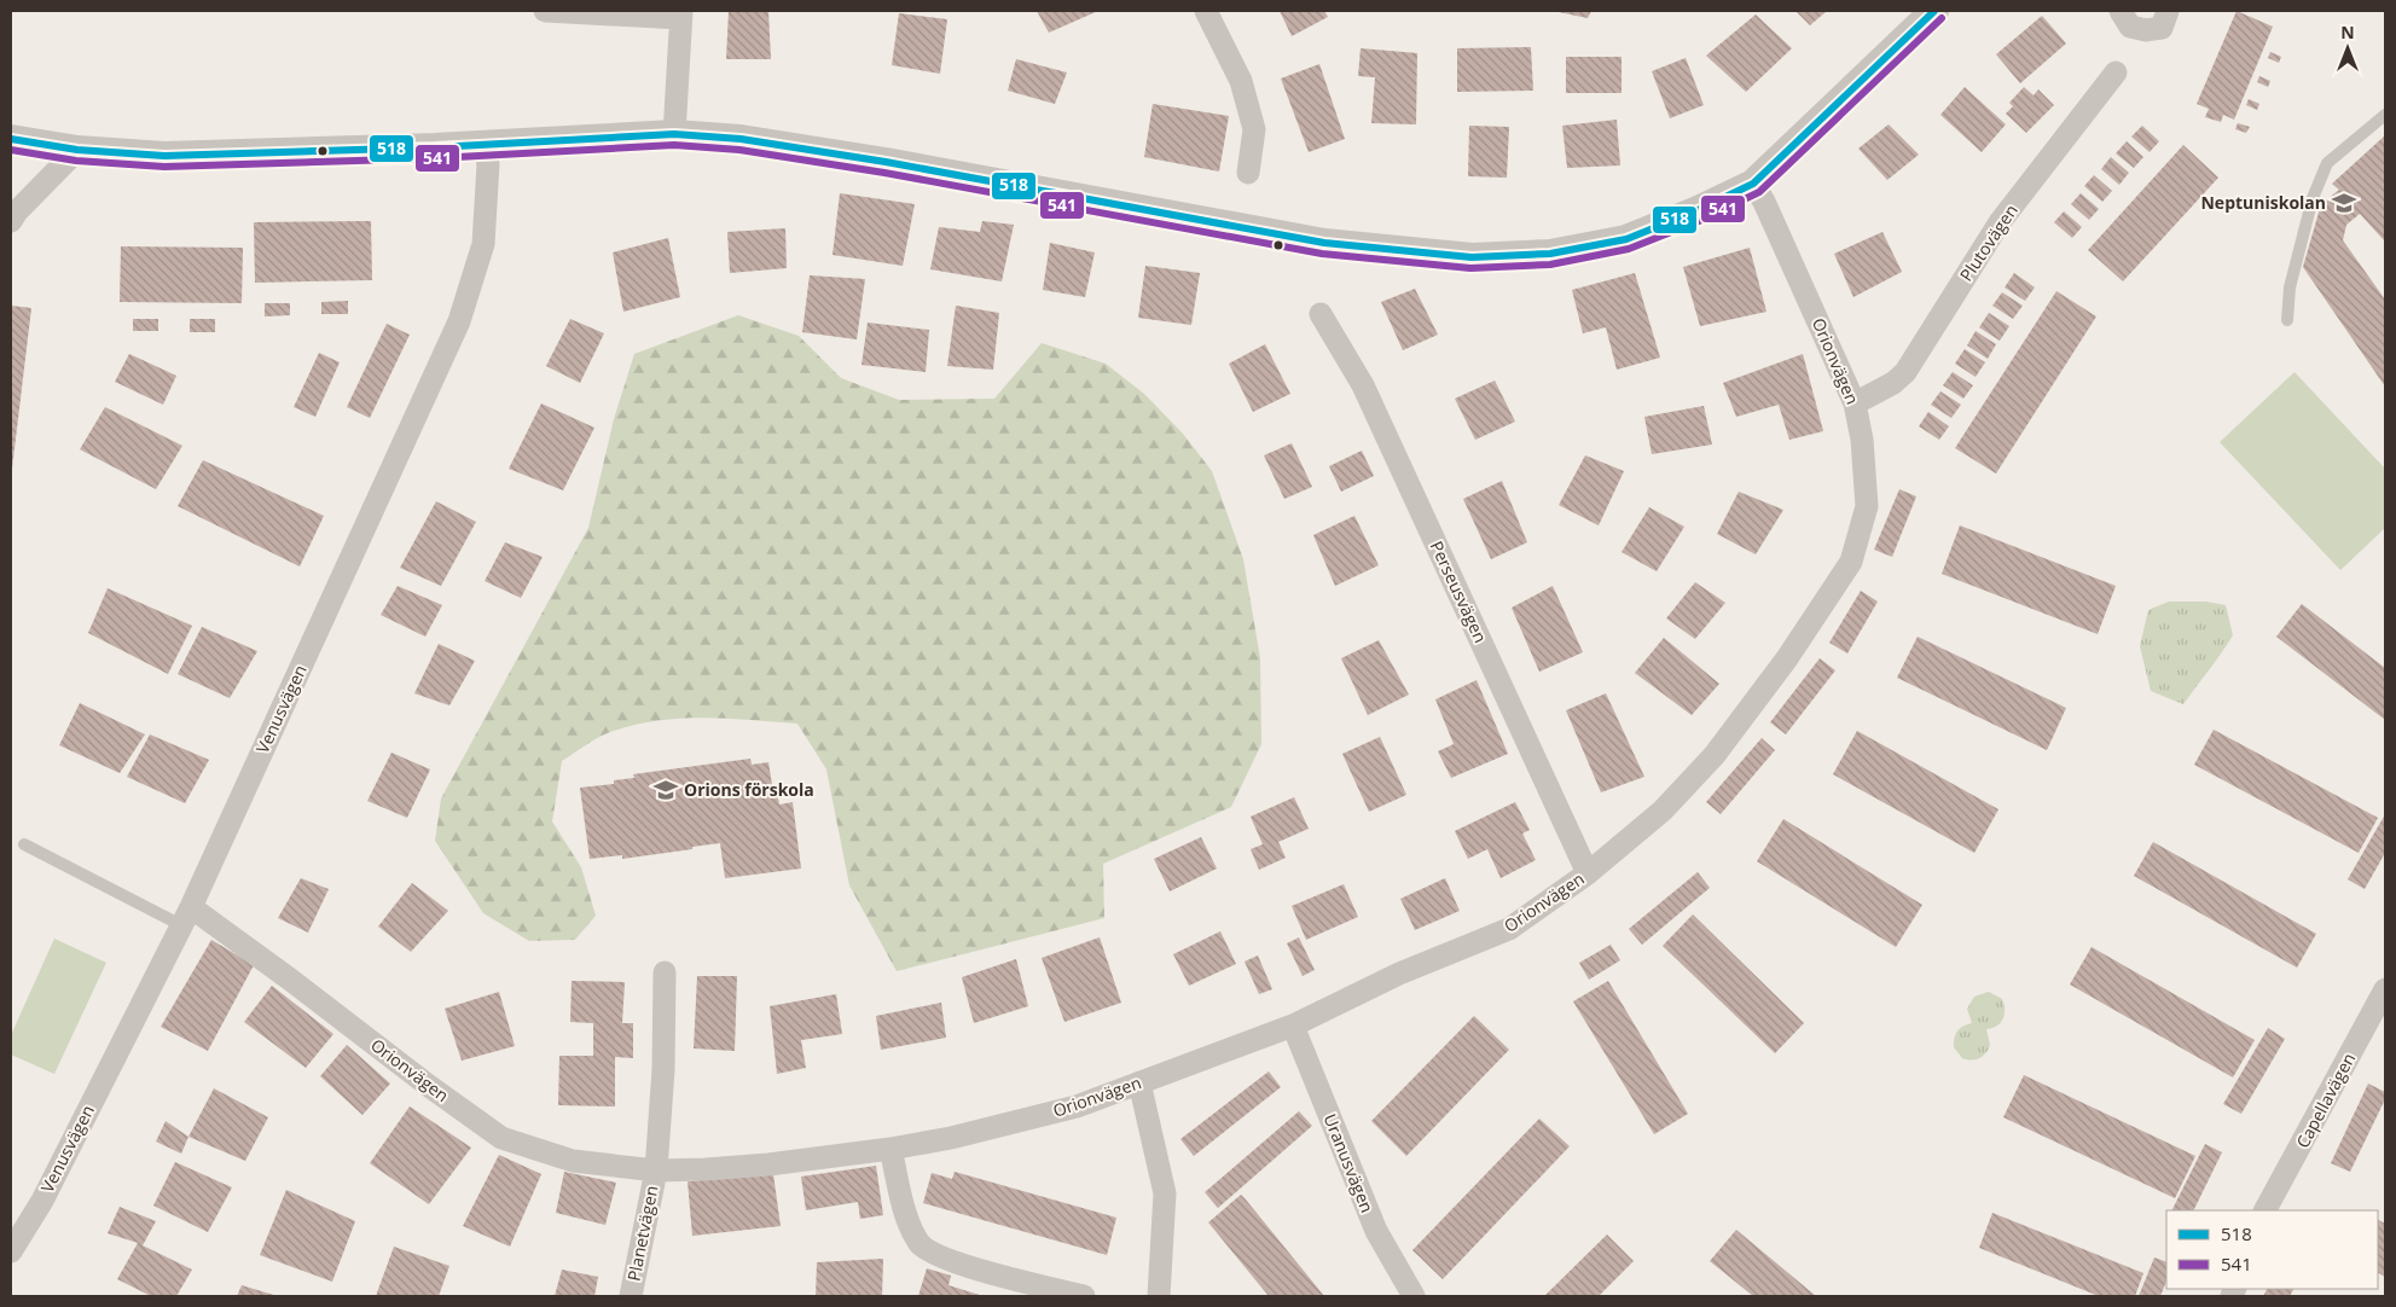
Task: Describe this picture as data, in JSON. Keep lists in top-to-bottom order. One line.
{"streets":{"street":["Plutovägen","Orionvägen","Perseusvägen","Venusvägen","Capellavägen","Uranusvägen","Planetvägen"]},"crossings":[["Plutovägen","Orionvägen"],["Orionvägen","Perseusvägen"],["Orionvägen","Venusvägen"],["Orionvägen","Uranusvägen"],["Orionvägen","Planetvägen"]],"places":{"school or university":["Neptuniskolan","Orions förskola"]},"lines":["transit line 518","transit line 541"],"legend":["518","541"],"north":"top"}
